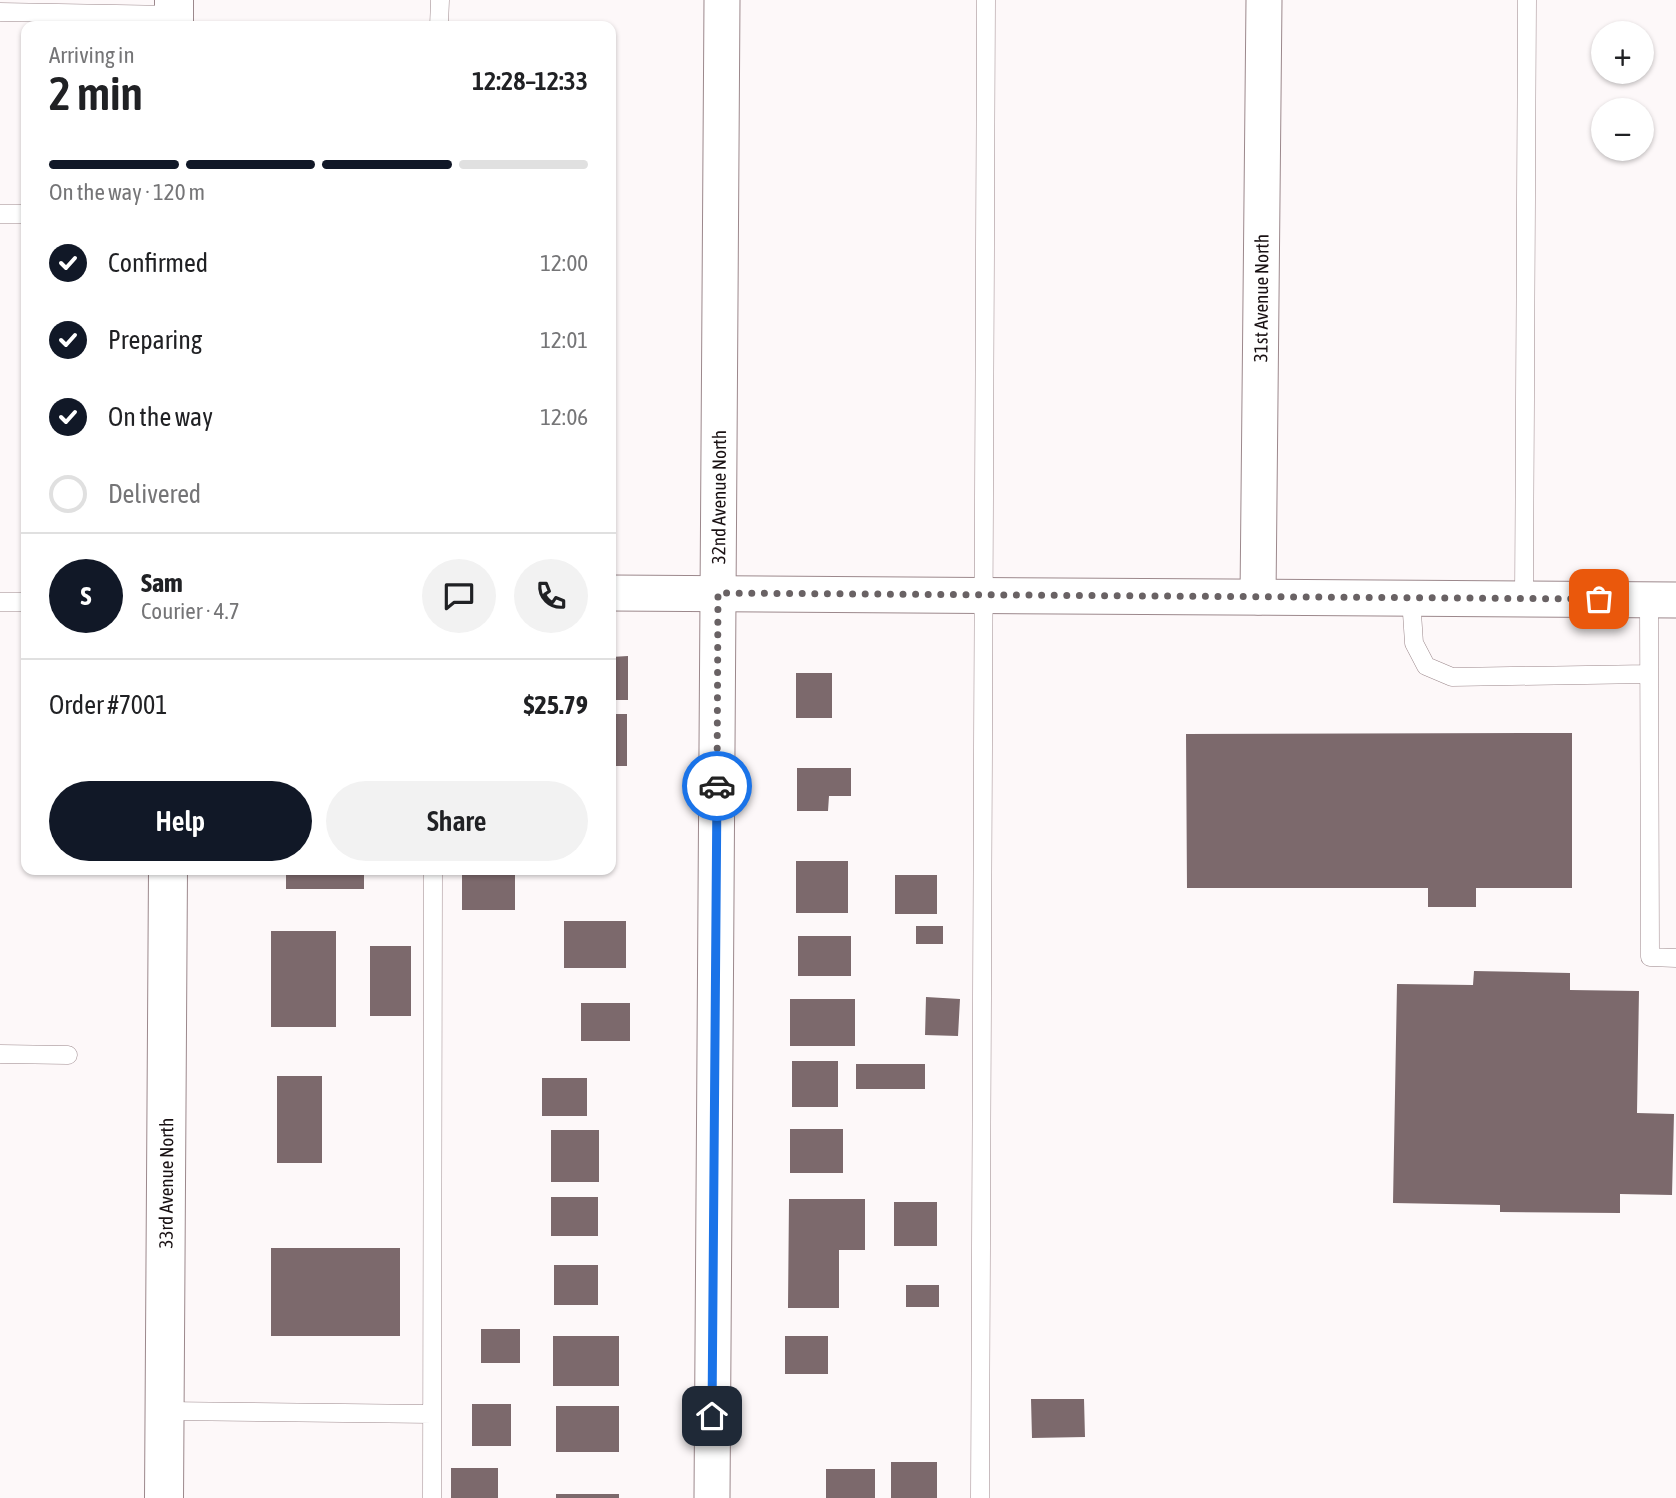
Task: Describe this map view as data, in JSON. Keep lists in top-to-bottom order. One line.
{"streets":{"street":["31st Avenue North","32nd Avenue North","33rd Avenue North"]},"page":{"map_buttons":["+","−"],"heading":["2 min","Arriving in","12:28–12:33"],"panel":["Sam","Courier · 4.7","Order #7001","$25.79"],"bar":"On the way · 120 m","list":[["Confirmed","12:00"],["Preparing","12:01"],["On the way","12:06"],"Delivered"],"round":"S","buttons":["Help","Share"]}}
